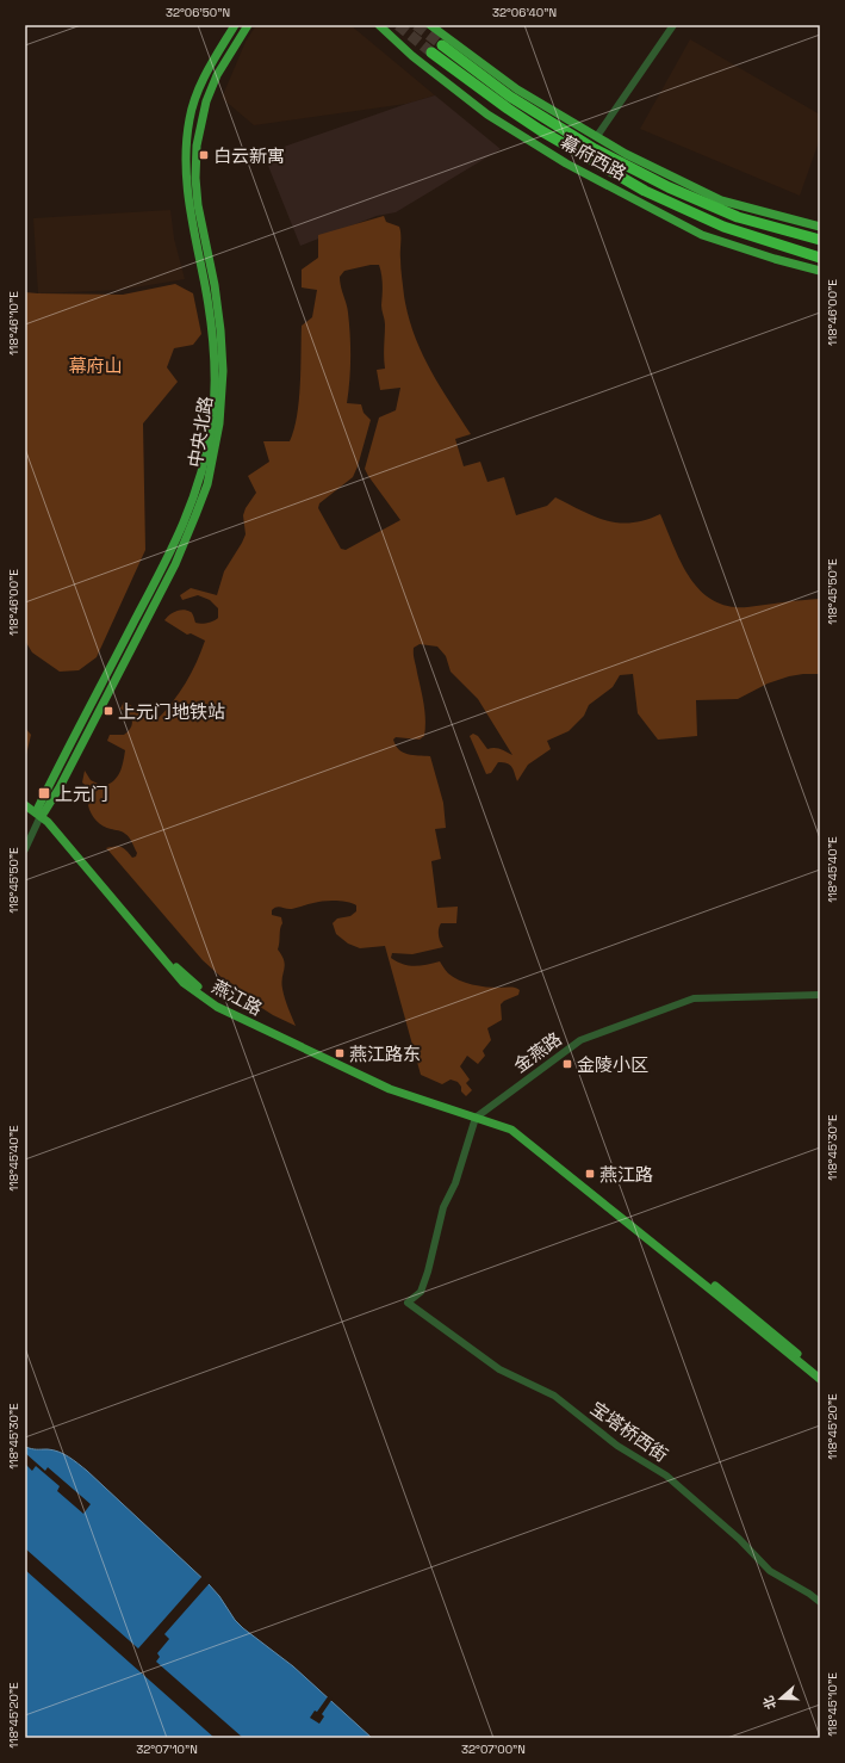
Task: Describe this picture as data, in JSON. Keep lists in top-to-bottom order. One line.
{"streets":{"highway":["幕府西路"],"main road":["中央北路","燕江路"],"street":["金燕路","宝塔桥西街"]},"crossings":[["中央北路","燕江路"],["燕江路","金燕路"],["燕江路","宝塔桥西街"],["金燕路","宝塔桥西街"]],"parks":["幕府山"],"places":{"transit":["白云新寓","上元门地铁站","上元门","燕江路东","金陵小区","燕江路"]},"north":"left","coordinates":["32°06'50\"N","32°06'40\"N","118°46'00\"E","118°46'10\"E","118°45'50\"E","118°45'40\"E","118°45'30\"E","118°45'20\"E","118°45'10\"E","32°07'10\"N","32°07'00\"N"]}
